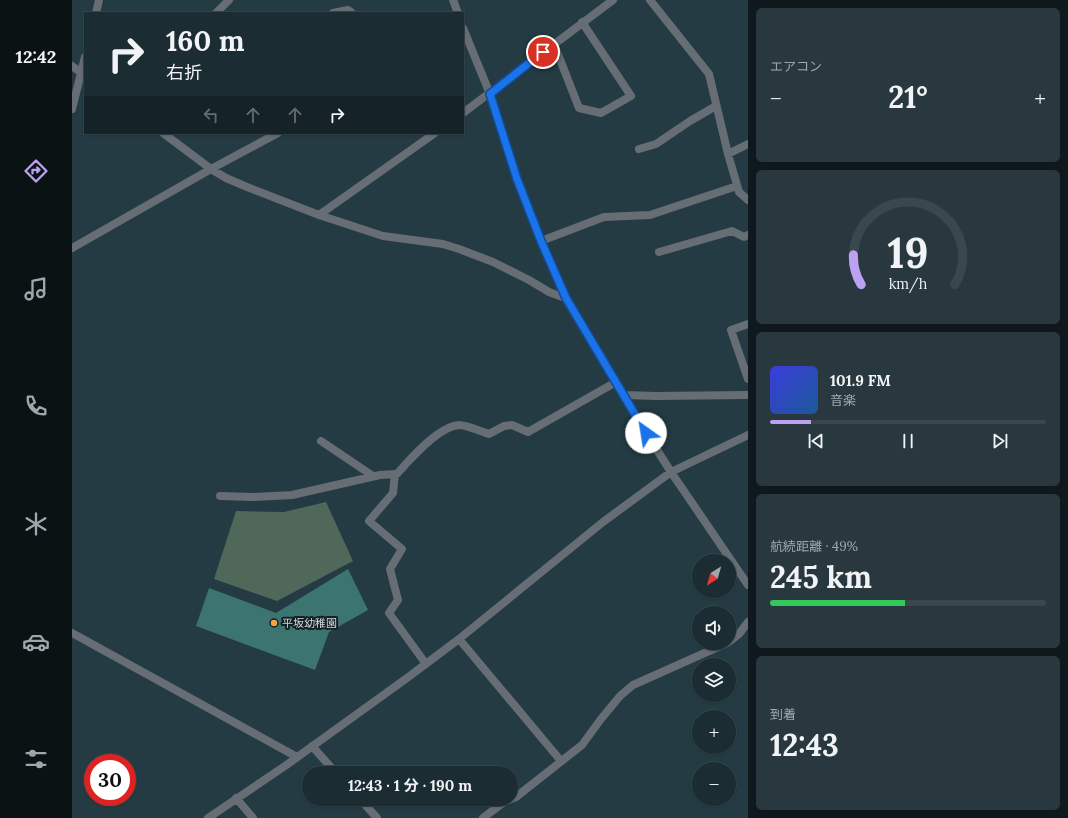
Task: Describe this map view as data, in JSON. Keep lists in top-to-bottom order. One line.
{"places":["平坂幼稚園"],"north":"bottom left","page":{"tabs":"12:42","tile":["エアコン",["航続距離 · 49%","245 km"],["到着","12:43"]],"turn":["160 m","右折"],"heat":["−","21°","+"],"song":["101.9 FM","音楽"],"map_buttons":["+","−"],"limit":"30","trip":"12:43 · 1 分 · 190 m","gauge":["19","km/h"]}}
